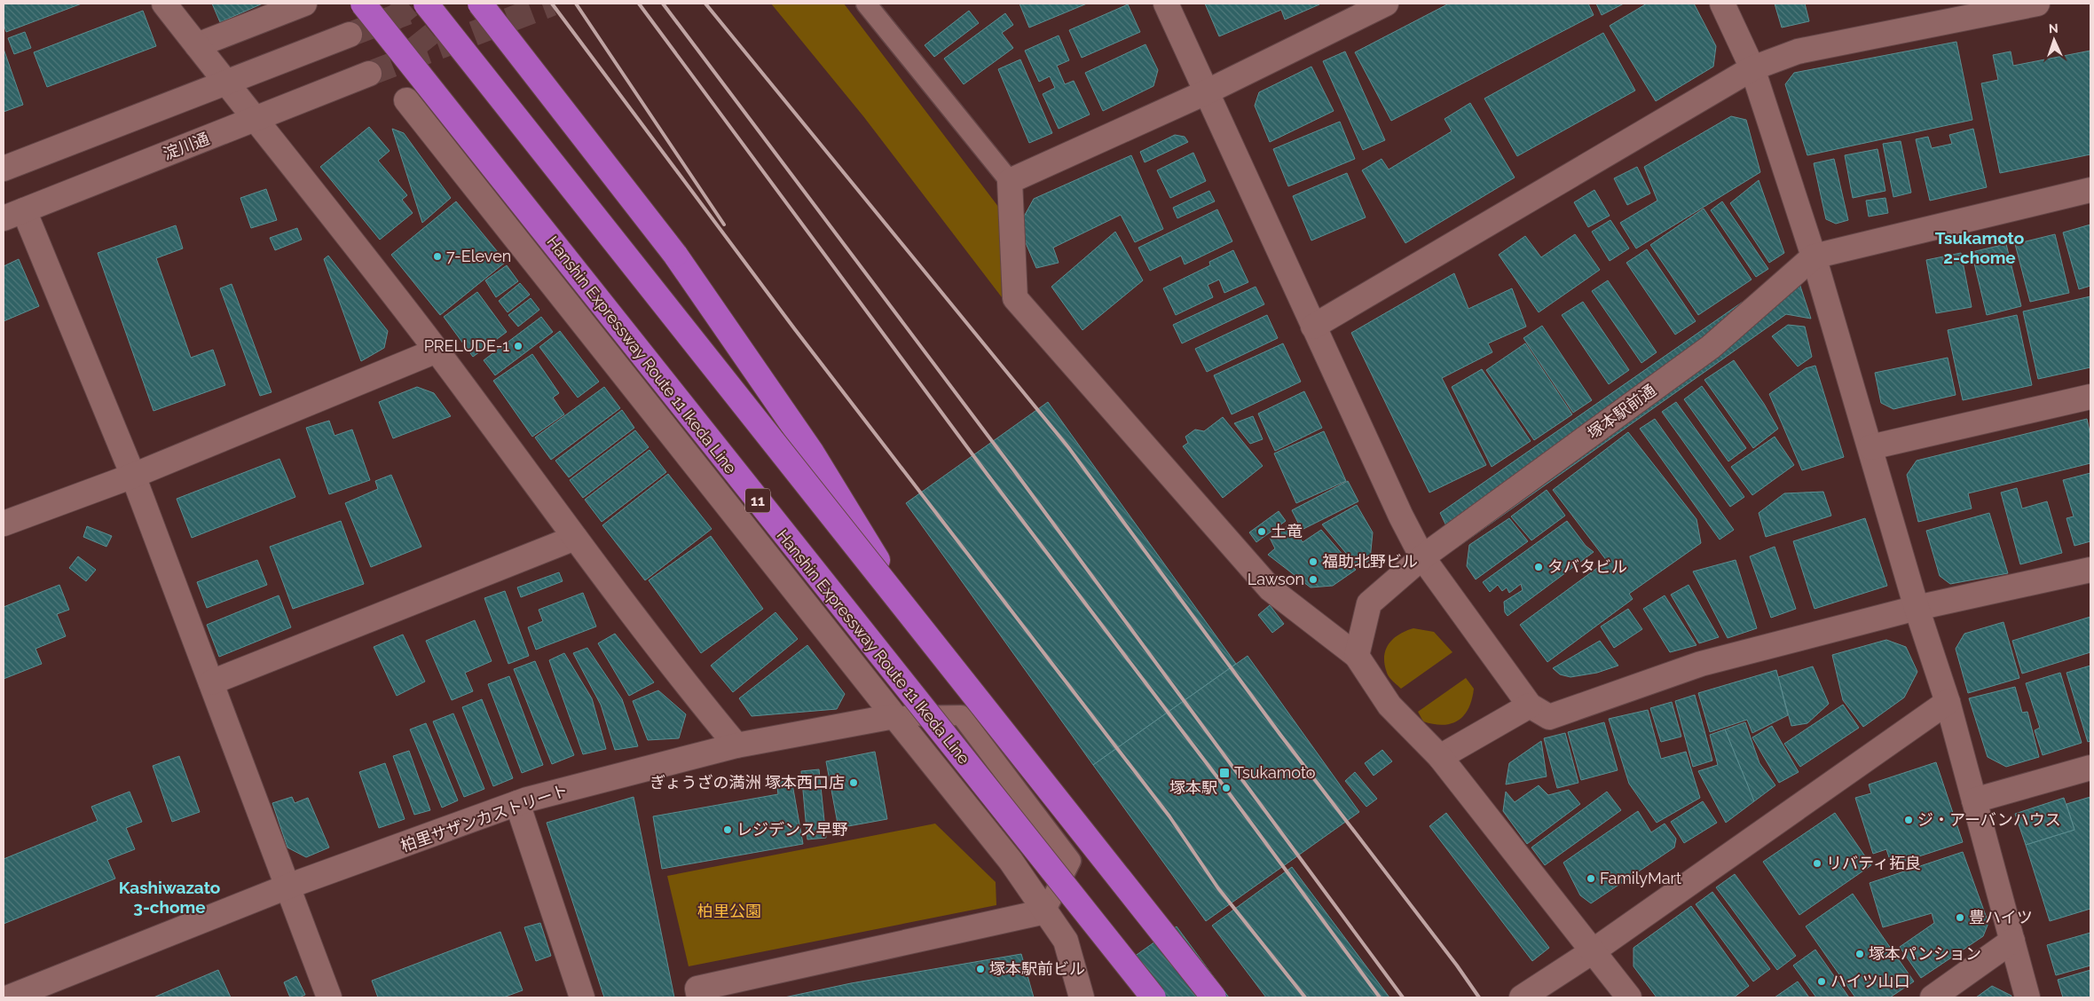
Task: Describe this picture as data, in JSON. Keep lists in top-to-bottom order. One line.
{"streets":{"highway":["Hanshin Expressway Route 11 Ikeda Line","11"],"street":["淀川通","塚本駅前通","柏里サザンカストリート"]},"districts":["Tsukamoto 2-chome","Kashiwazato 3-chome"],"parks":["柏里公園"],"places":{"other":["7-Eleven","PRELUDE-1","土竜","福助北野ビル","タバタビル","Lawson","ぎょうざの満洲 塚本西口店","塚本駅","ジ・アーバンハウス","レジデンス早野","リバティ拓良","FamilyMart","豊ハイツ","塚本パンション","塚本駅前ビル","ハイツ山口"],"transit":["Tsukamoto"]},"north":"top"}
